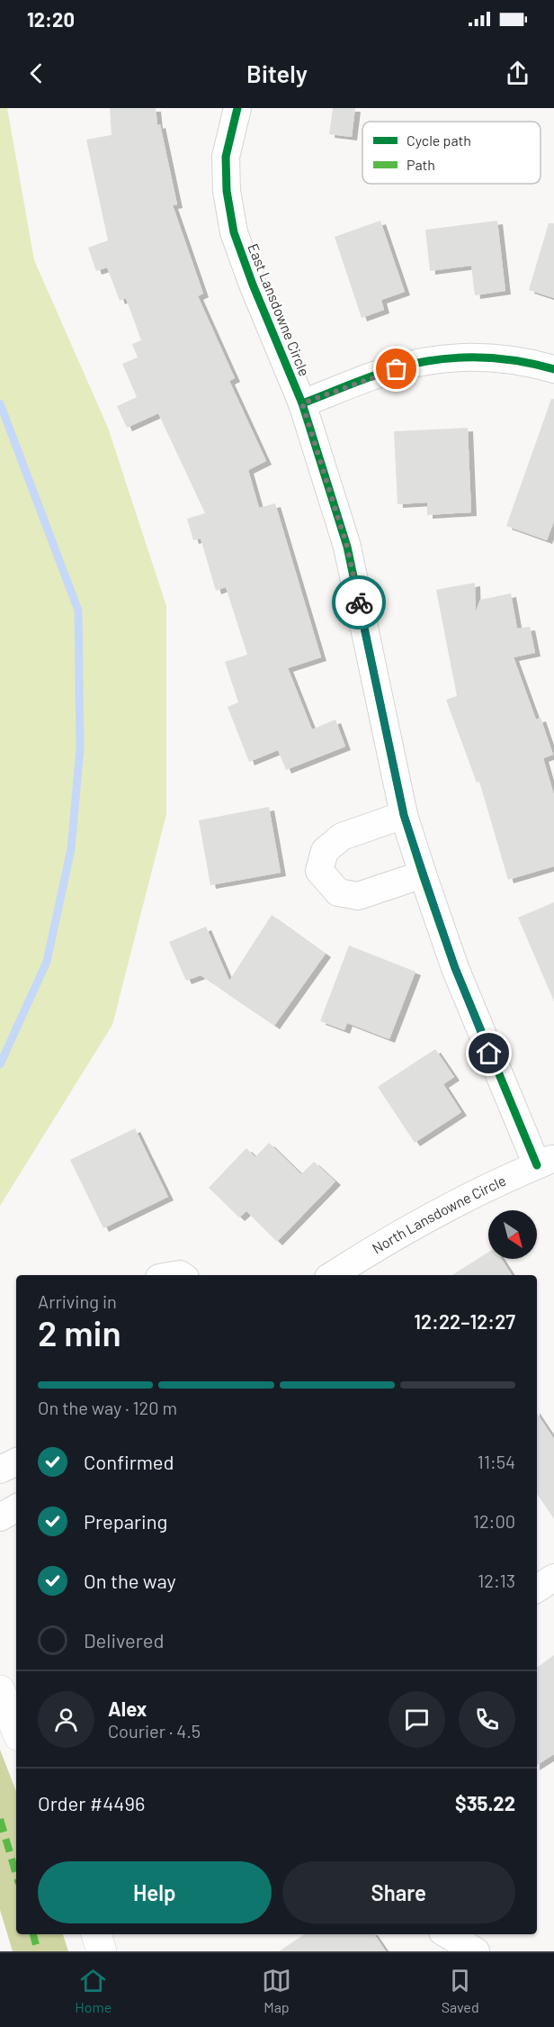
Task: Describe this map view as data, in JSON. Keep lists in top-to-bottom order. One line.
{"streets":{"street":["East Lansdowne Circle","North Lansdowne Circle"]},"crossings":[["East Lansdowne Circle","North Lansdowne Circle"]],"legend":["Cycle path","Path"],"north":"bottom right","page":{"status":"12:20","header":"Bitely","heading":["2 min","Arriving in","12:22–12:27"],"panel":["Alex","Courier · 4.5","Order #4496","$35.22"],"bar":"On the way · 120 m","list":[["Confirmed","11:54"],["Preparing","12:00"],["On the way","12:13"],"Delivered"],"buttons":["Help","Share"],"tabs":["Home","Map","Saved"]}}
